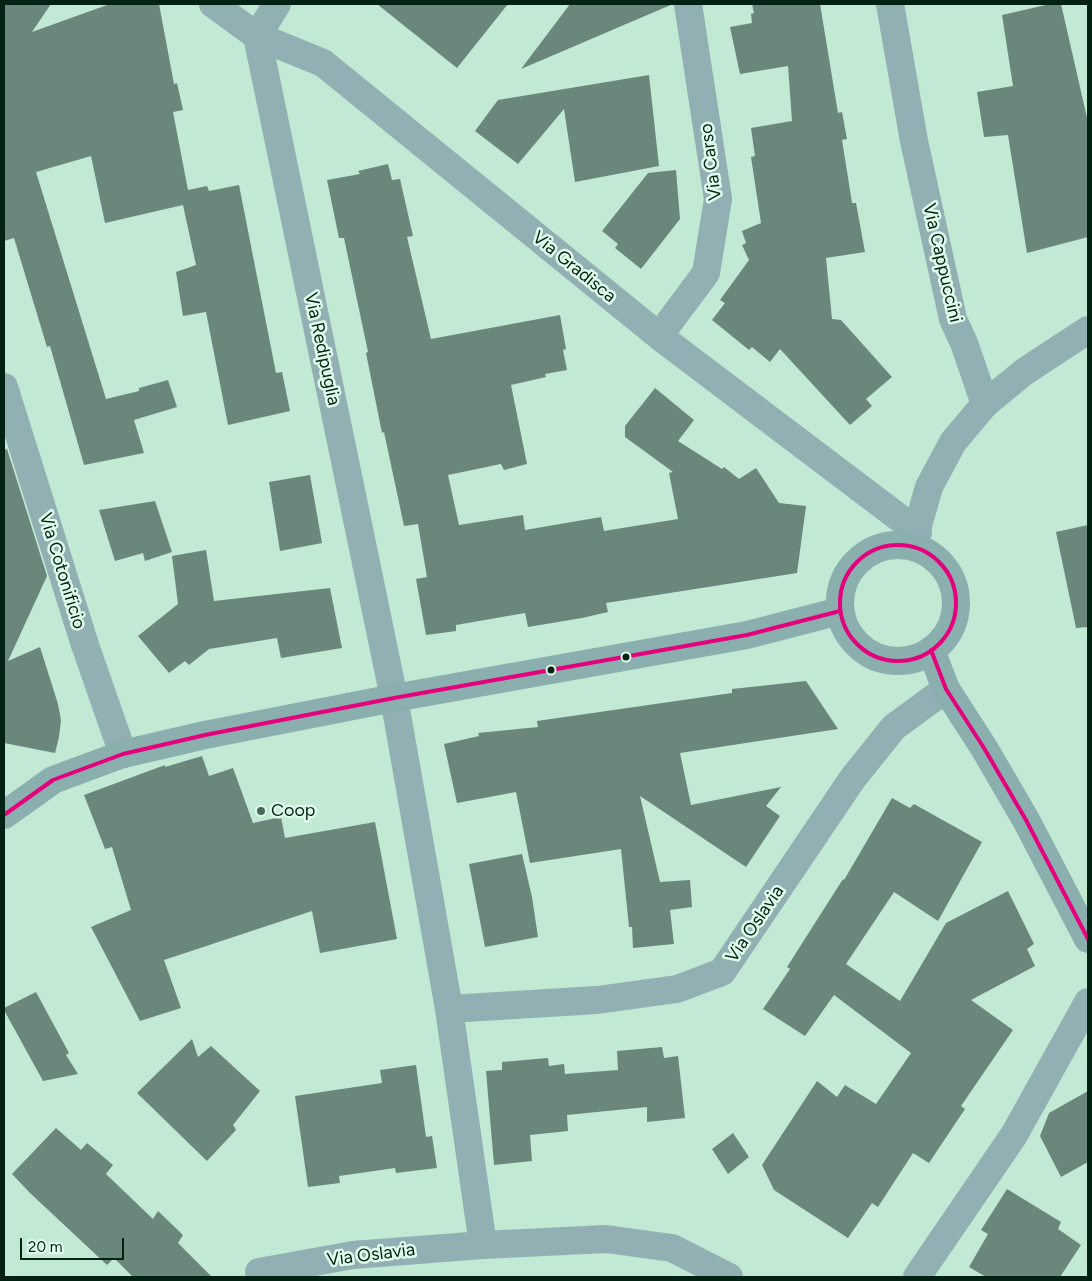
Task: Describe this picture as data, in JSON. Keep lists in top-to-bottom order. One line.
{"streets":{"street":["Via Carso","Via Cappuccini","Via Gradisca","Via Redipuglia","Via Cotonificio","Via Oslavia"]},"crossings":[["Via Carso","Via Gradisca"],["Via Gradisca","Via Redipuglia"]],"places":["Coop"],"scale_bar":"20 m"}
